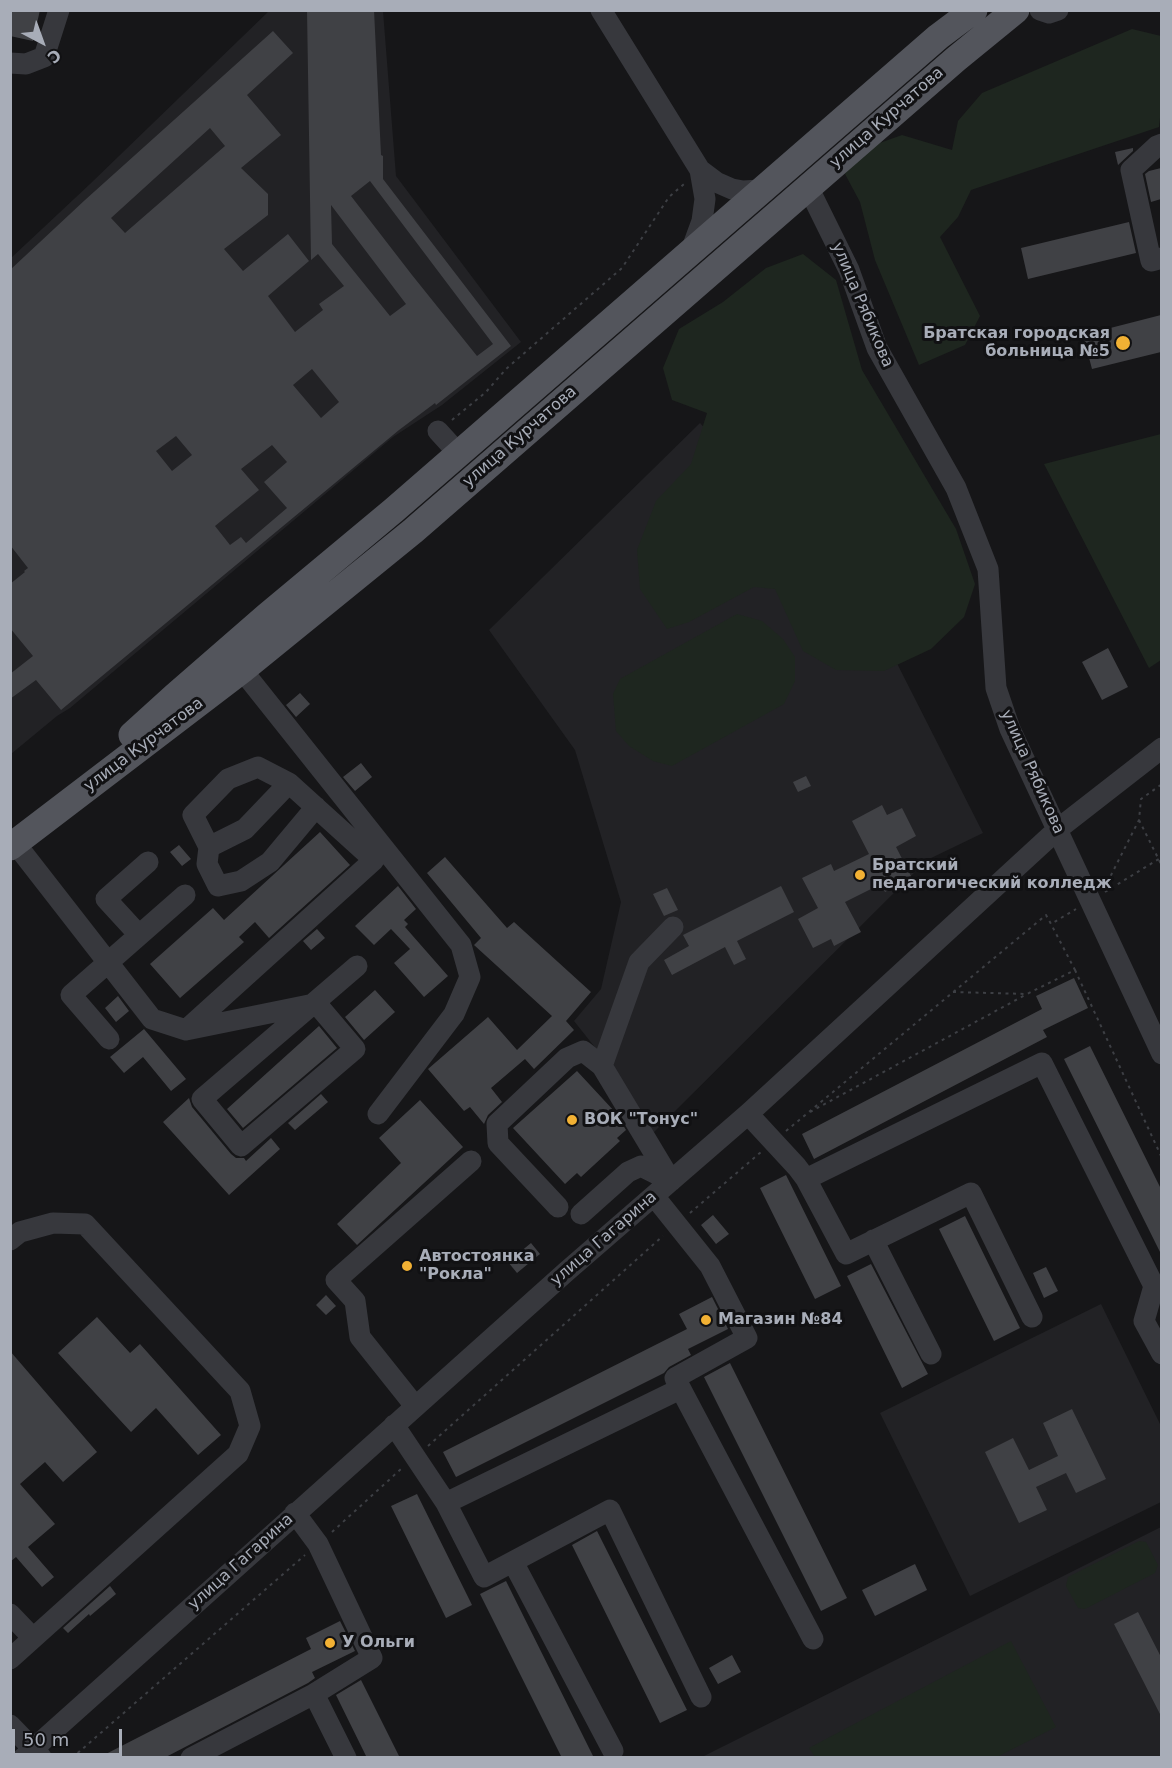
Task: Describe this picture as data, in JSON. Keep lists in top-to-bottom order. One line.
{"streets":{"main road":["улица Курчатова"],"street":["улица Рябикова","улица Гагарина"]},"crossings":[["улица Курчатова","улица Рябикова"],["улица Рябикова","улица Гагарина"]],"places":["Братская городская больница №5","Братский педагогический колледж","ВОК \"Тонус\"","Автостоянка \"Рокла\"","Магазин №84","У Ольги"],"scale_bar":"50 m","north":"bottom right"}
